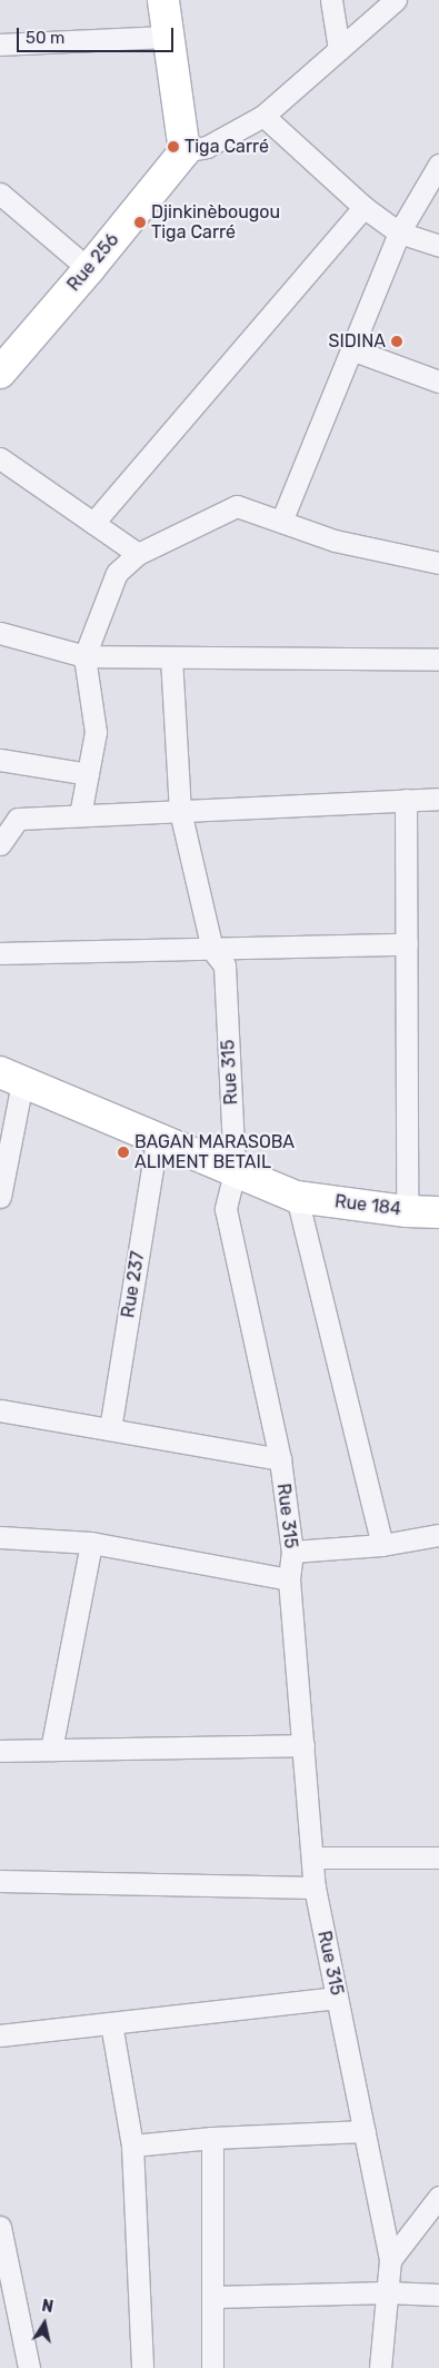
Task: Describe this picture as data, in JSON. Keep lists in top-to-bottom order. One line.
{"streets":{"street":["Rue 256","Rue 315","Rue 184","Rue 237"]},"crossings":[["Rue 315","Rue 184"],["Rue 184","Rue 237"]],"places":["Tiga Carré","Djinkinèbougou Tiga Carré","SIDINA","BAGAN MARASOBA ALIMENT BETAIL"],"scale_bar":"50 m","north":"top"}
